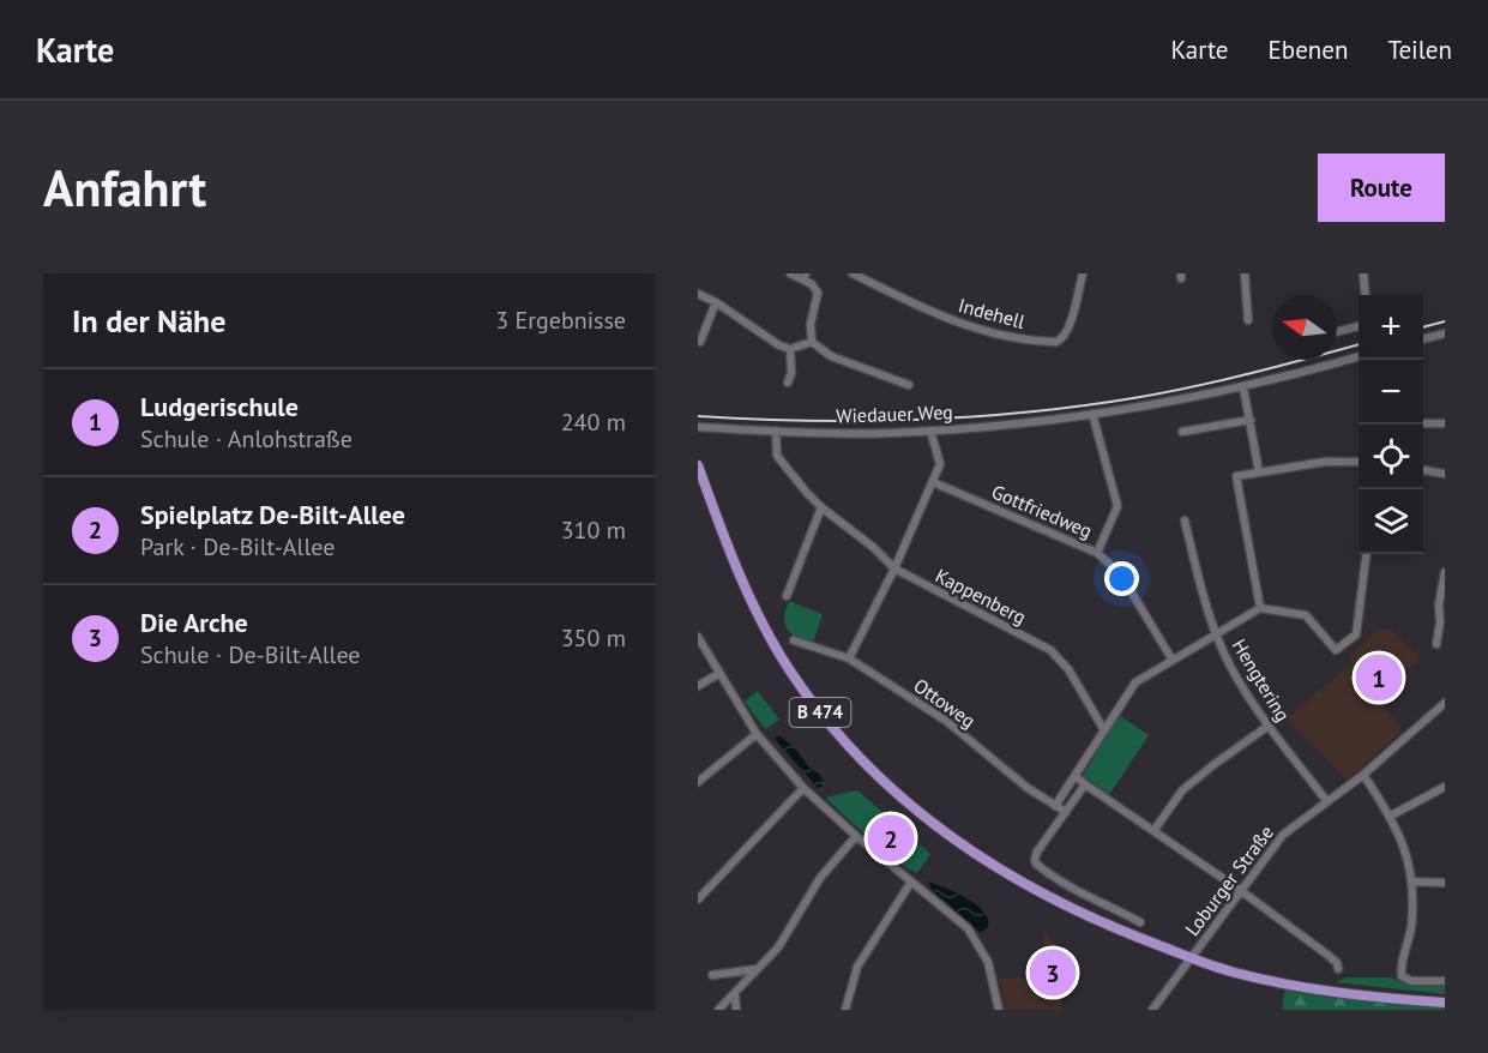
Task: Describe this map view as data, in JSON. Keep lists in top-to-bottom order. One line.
{"streets":{"main road":["B 474"],"street":["Indehell","Wiedauer Weg","Gottfriedweg","Kappenberg","Hengtering","Ottoweg","Loburger Straße"]},"crossings":[["Wiedauer Weg","Kappenberg"],["Hengtering","Loburger Straße"],["B 474","Loburger Straße"]],"north":"left","page":{"header":"Karte","nav":["Karte","Ebenen","Teilen"],"buttons":"Route","title":"Anfahrt","heading":["In der Nähe","3 Ergebnisse"],"map_buttons":["+","−"],"list":[{"mark":"1","name":"Ludgerischule","note":"Schule · Anlohstraße","value":"240 m"},{"mark":"2","name":"Spielplatz De-Bilt-Allee","note":"Park · De-Bilt-Allee","value":"310 m"},{"mark":"3","name":"Die Arche","note":"Schule · De-Bilt-Allee","value":"350 m"}],"pins":["1","2","3"]}}
